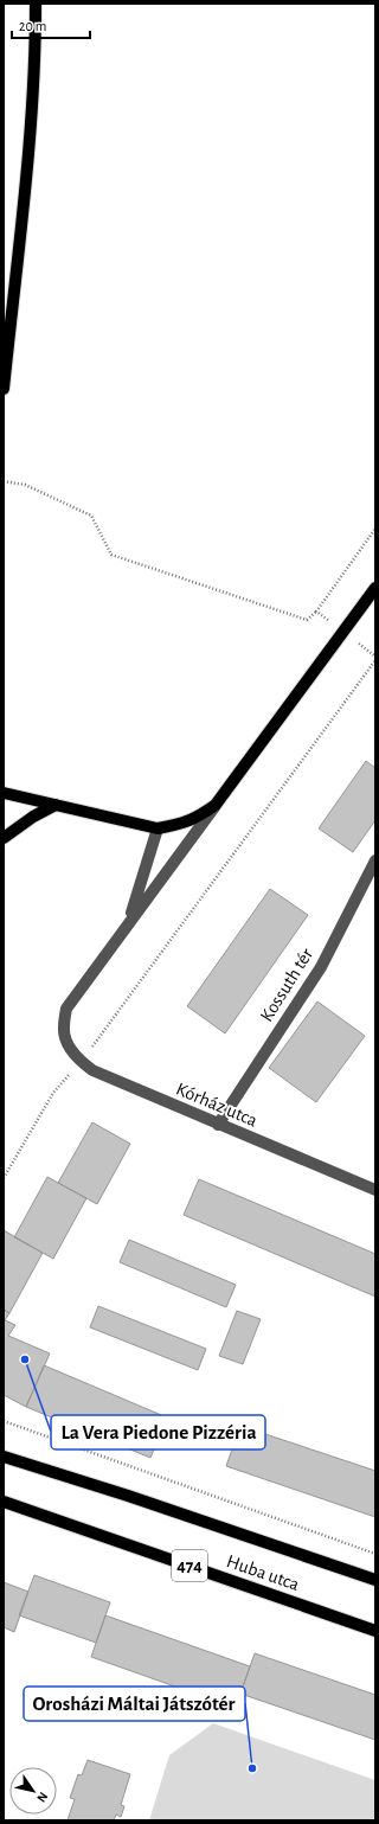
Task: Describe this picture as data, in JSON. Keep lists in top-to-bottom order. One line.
{"streets":{"main road":["474","Huba utca"],"street":["Kossuth tér","Kórház utca"]},"crossings":[["Kossuth tér","Kórház utca"]],"places":["La Vera Piedone Pizzéria","Orosházi Máltai Játszótér"],"scale_bar":"20 m","north":"bottom right"}
